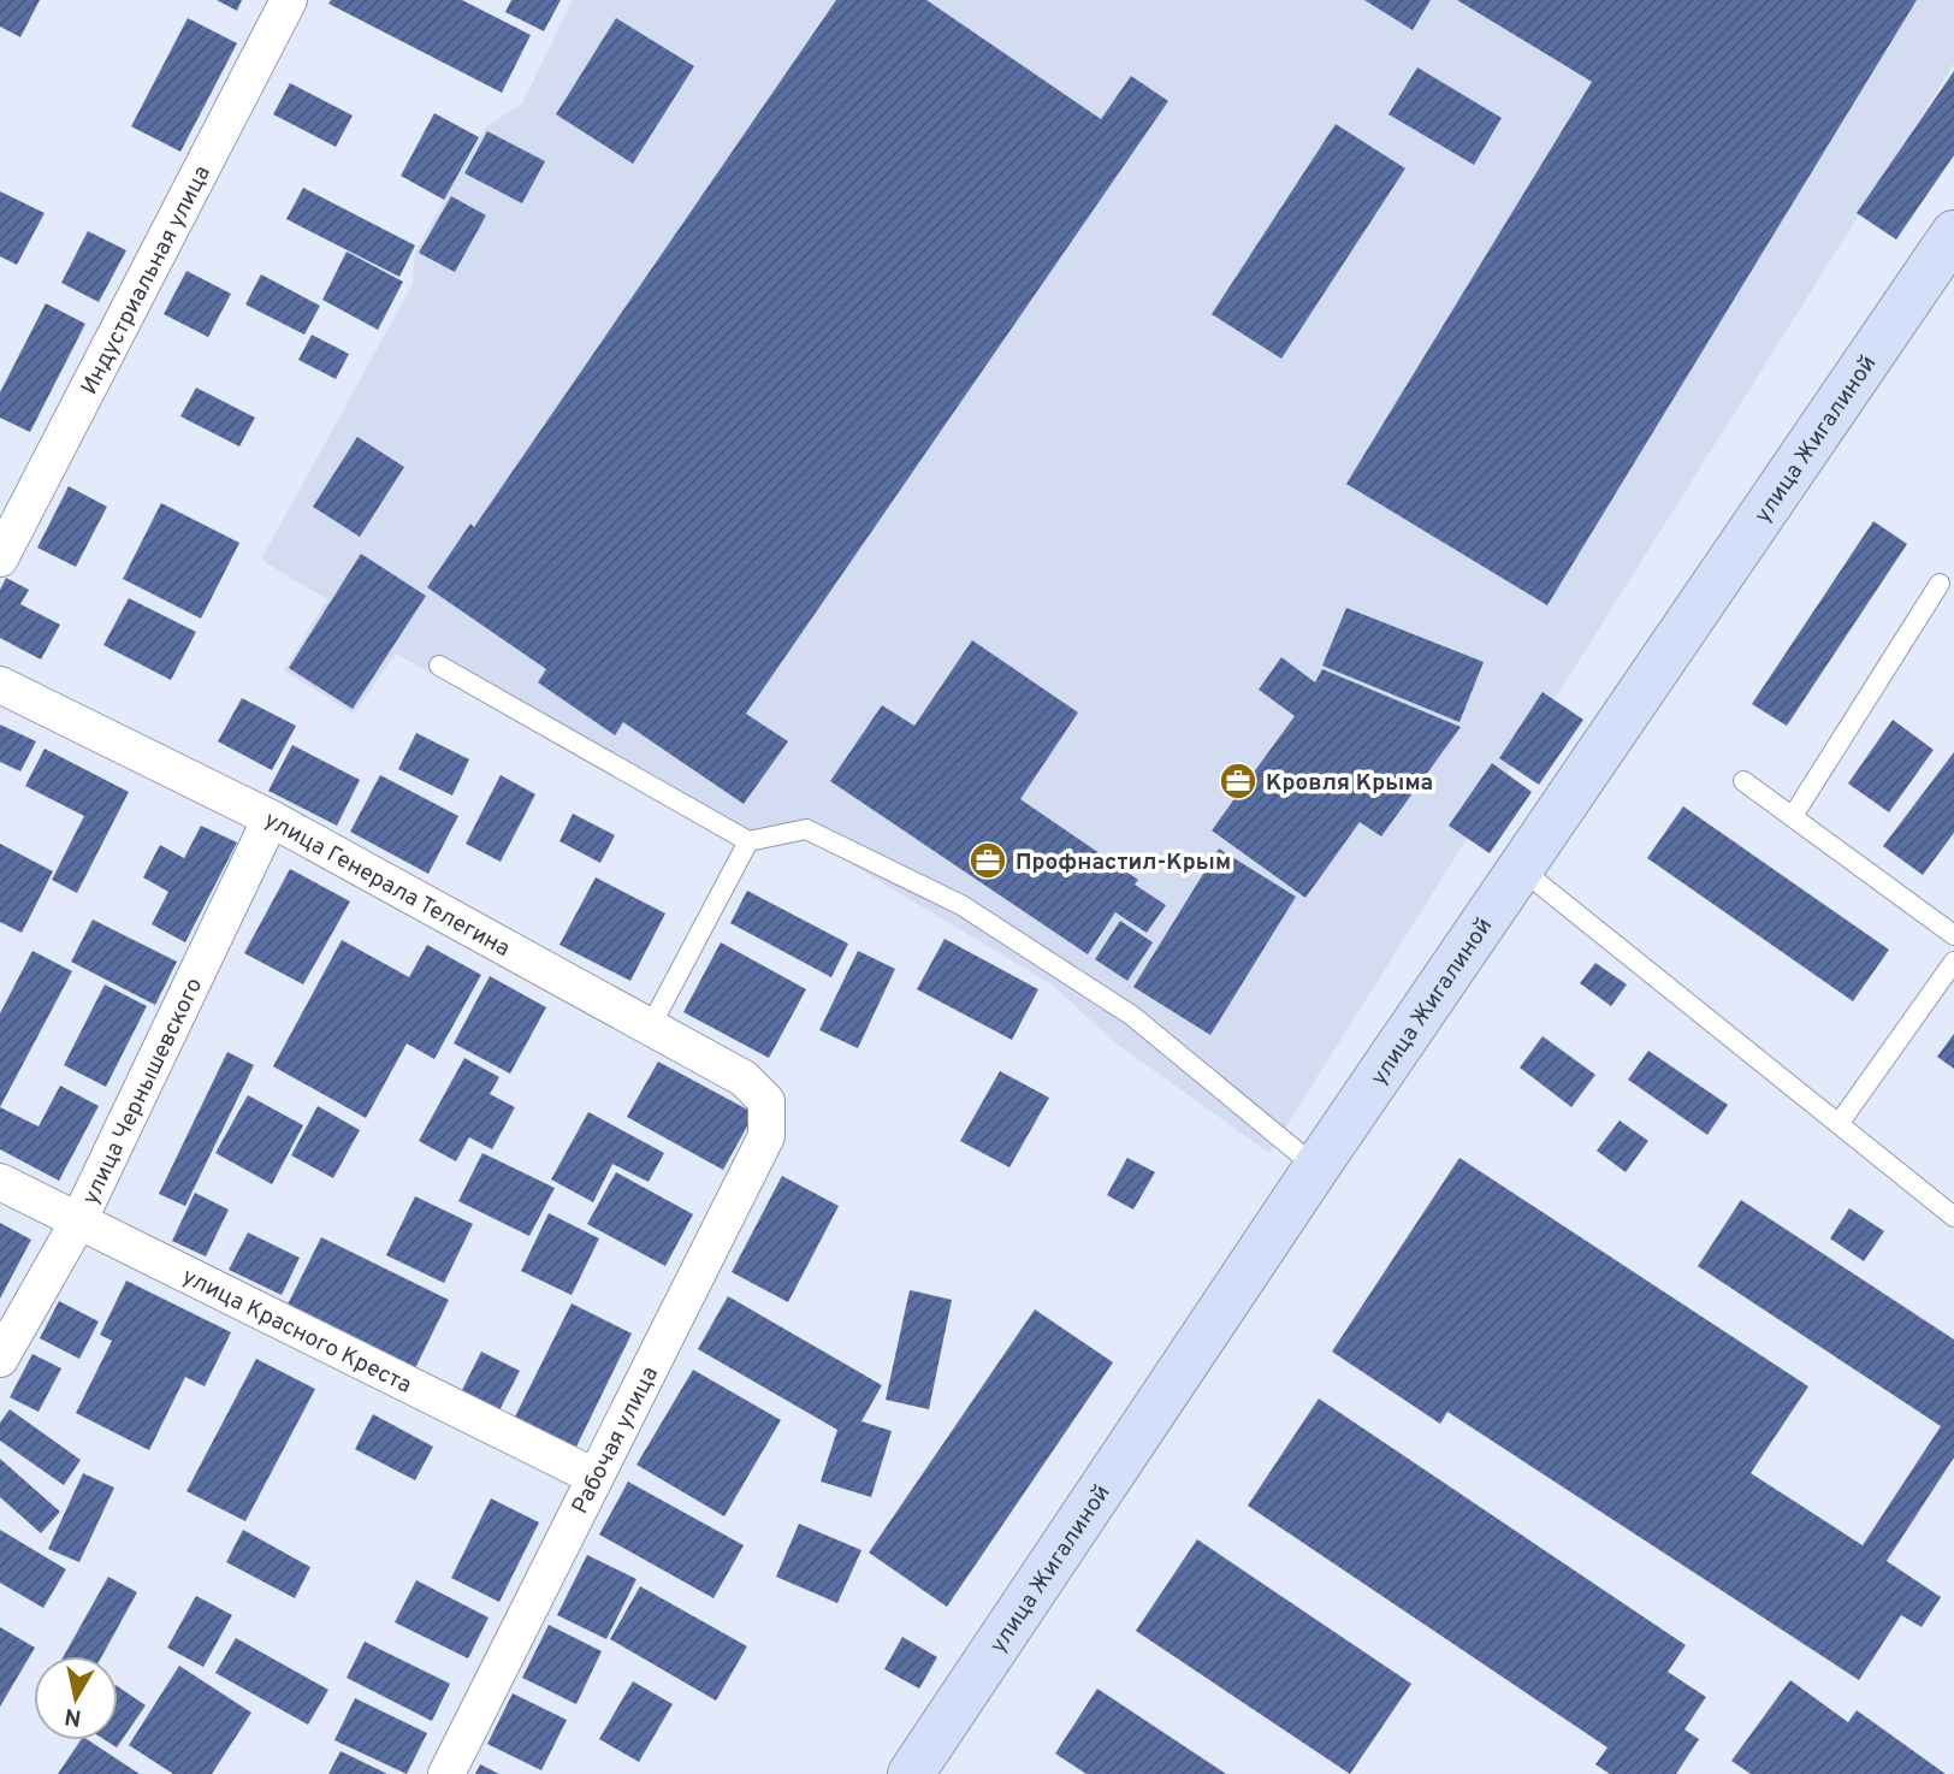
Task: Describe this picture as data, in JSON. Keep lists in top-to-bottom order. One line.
{"streets":{"main road":["улица Жигалиной"],"street":["Индустриальная улица","улица Генерала Телегина","улица Чернышевского","улица Красного Креста","Рабочая улица"]},"crossings":[["улица Генерала Телегина","улица Чернышевского"],["улица Генерала Телегина","Рабочая улица"],["улица Чернышевского","улица Красного Креста"],["улица Красного Креста","Рабочая улица"]],"places":{"office":["Кровля Крыма","Профнастил-Крым"]},"north":"bottom"}
